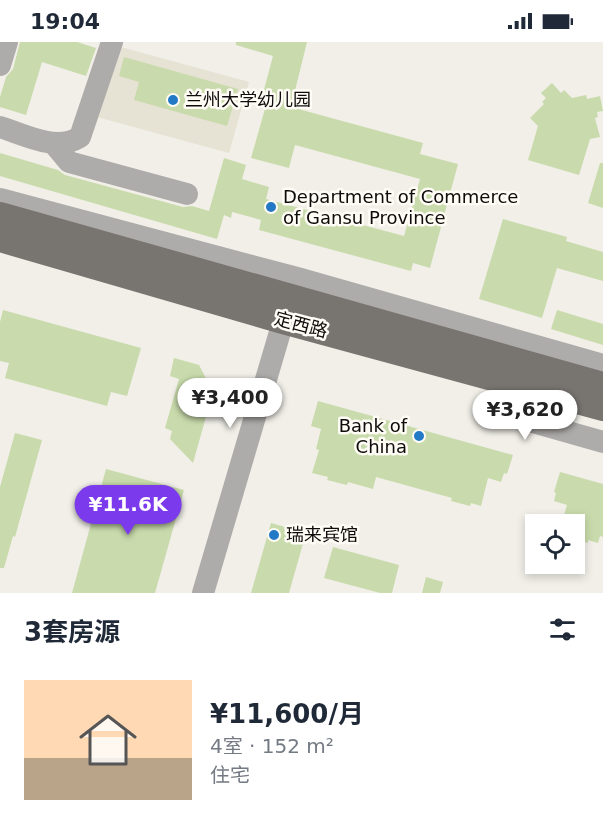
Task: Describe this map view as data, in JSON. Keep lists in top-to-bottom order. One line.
{"streets":{"main road":["定西路"]},"places":["兰州大学幼儿园","Department of Commerce of Gansu Province","Bank of China","瑞来宾馆"],"page":{"status":"19:04","price":["¥3,400","¥3,620","¥11.6K"],"heading":"3套房源","list":[{"name":"¥11,600/月","note":"4室 · 152 m² · 住宅"}]}}
